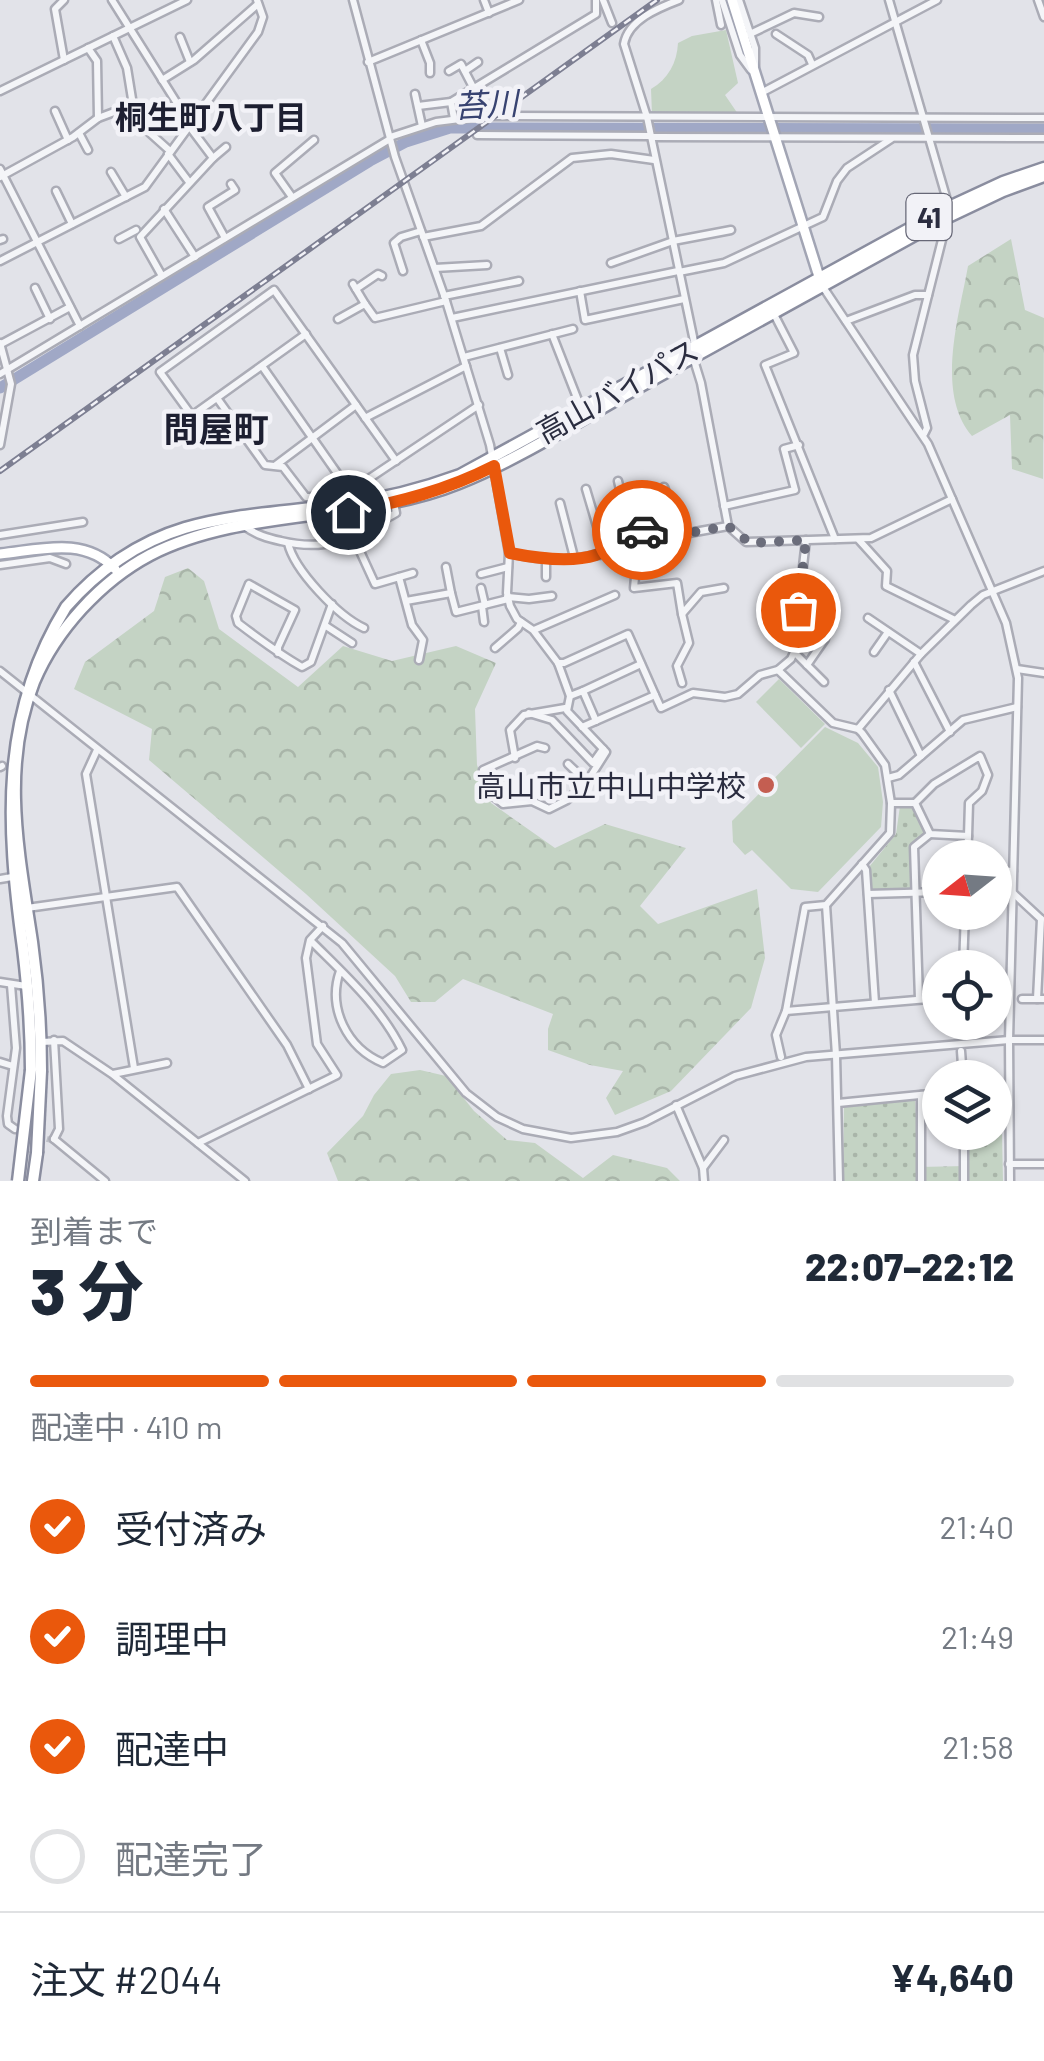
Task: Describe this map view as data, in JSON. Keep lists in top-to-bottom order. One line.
{"streets":{"highway":["41","高山バイパス"]},"crossings":[["41","高山バイパス"]],"districts":["桐生町八丁目","問屋町"],"water":["苔川"],"places":["高山市立中山中学校"],"north":"left","page":{"heading":["3 分","到着まで","22:07–22:12"],"panel":["注文 #2044","¥4,640"],"bar":"配達中 · 410 m","list":[["受付済み","21:40"],["調理中","21:49"],["配達中","21:58"],"配達完了"]}}
